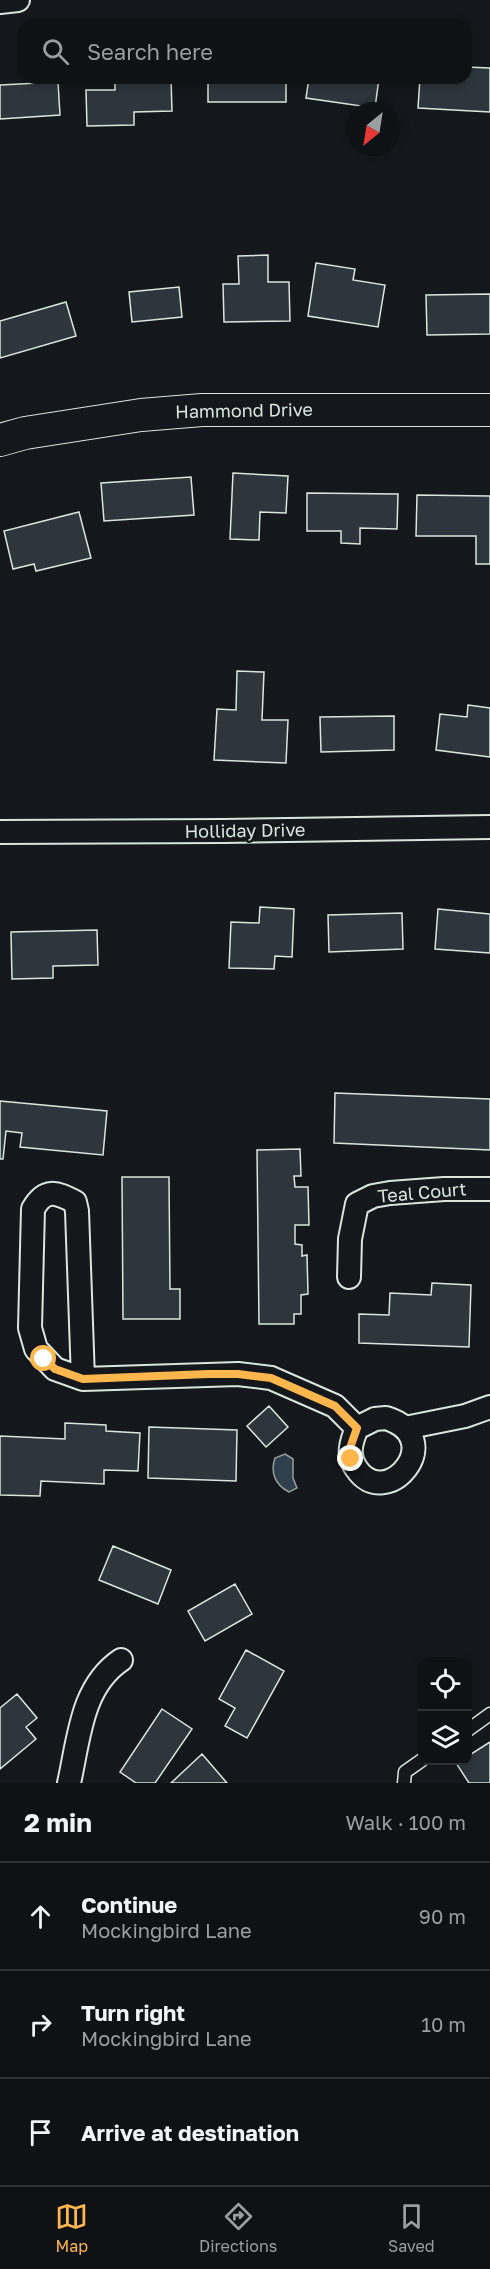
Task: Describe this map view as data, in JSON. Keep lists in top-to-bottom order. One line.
{"streets":{"street":["Hammond Drive","Holliday Drive","Teal Court"]},"north":"bottom left","page":{"search":"Search here","heading":["2 min","Walk · 100 m"],"list":[["Continue","Mockingbird Lane","90 m"],["Turn right","Mockingbird Lane","10 m"],"Arrive at destination"],"nav":["Map","Directions","Saved"]}}
